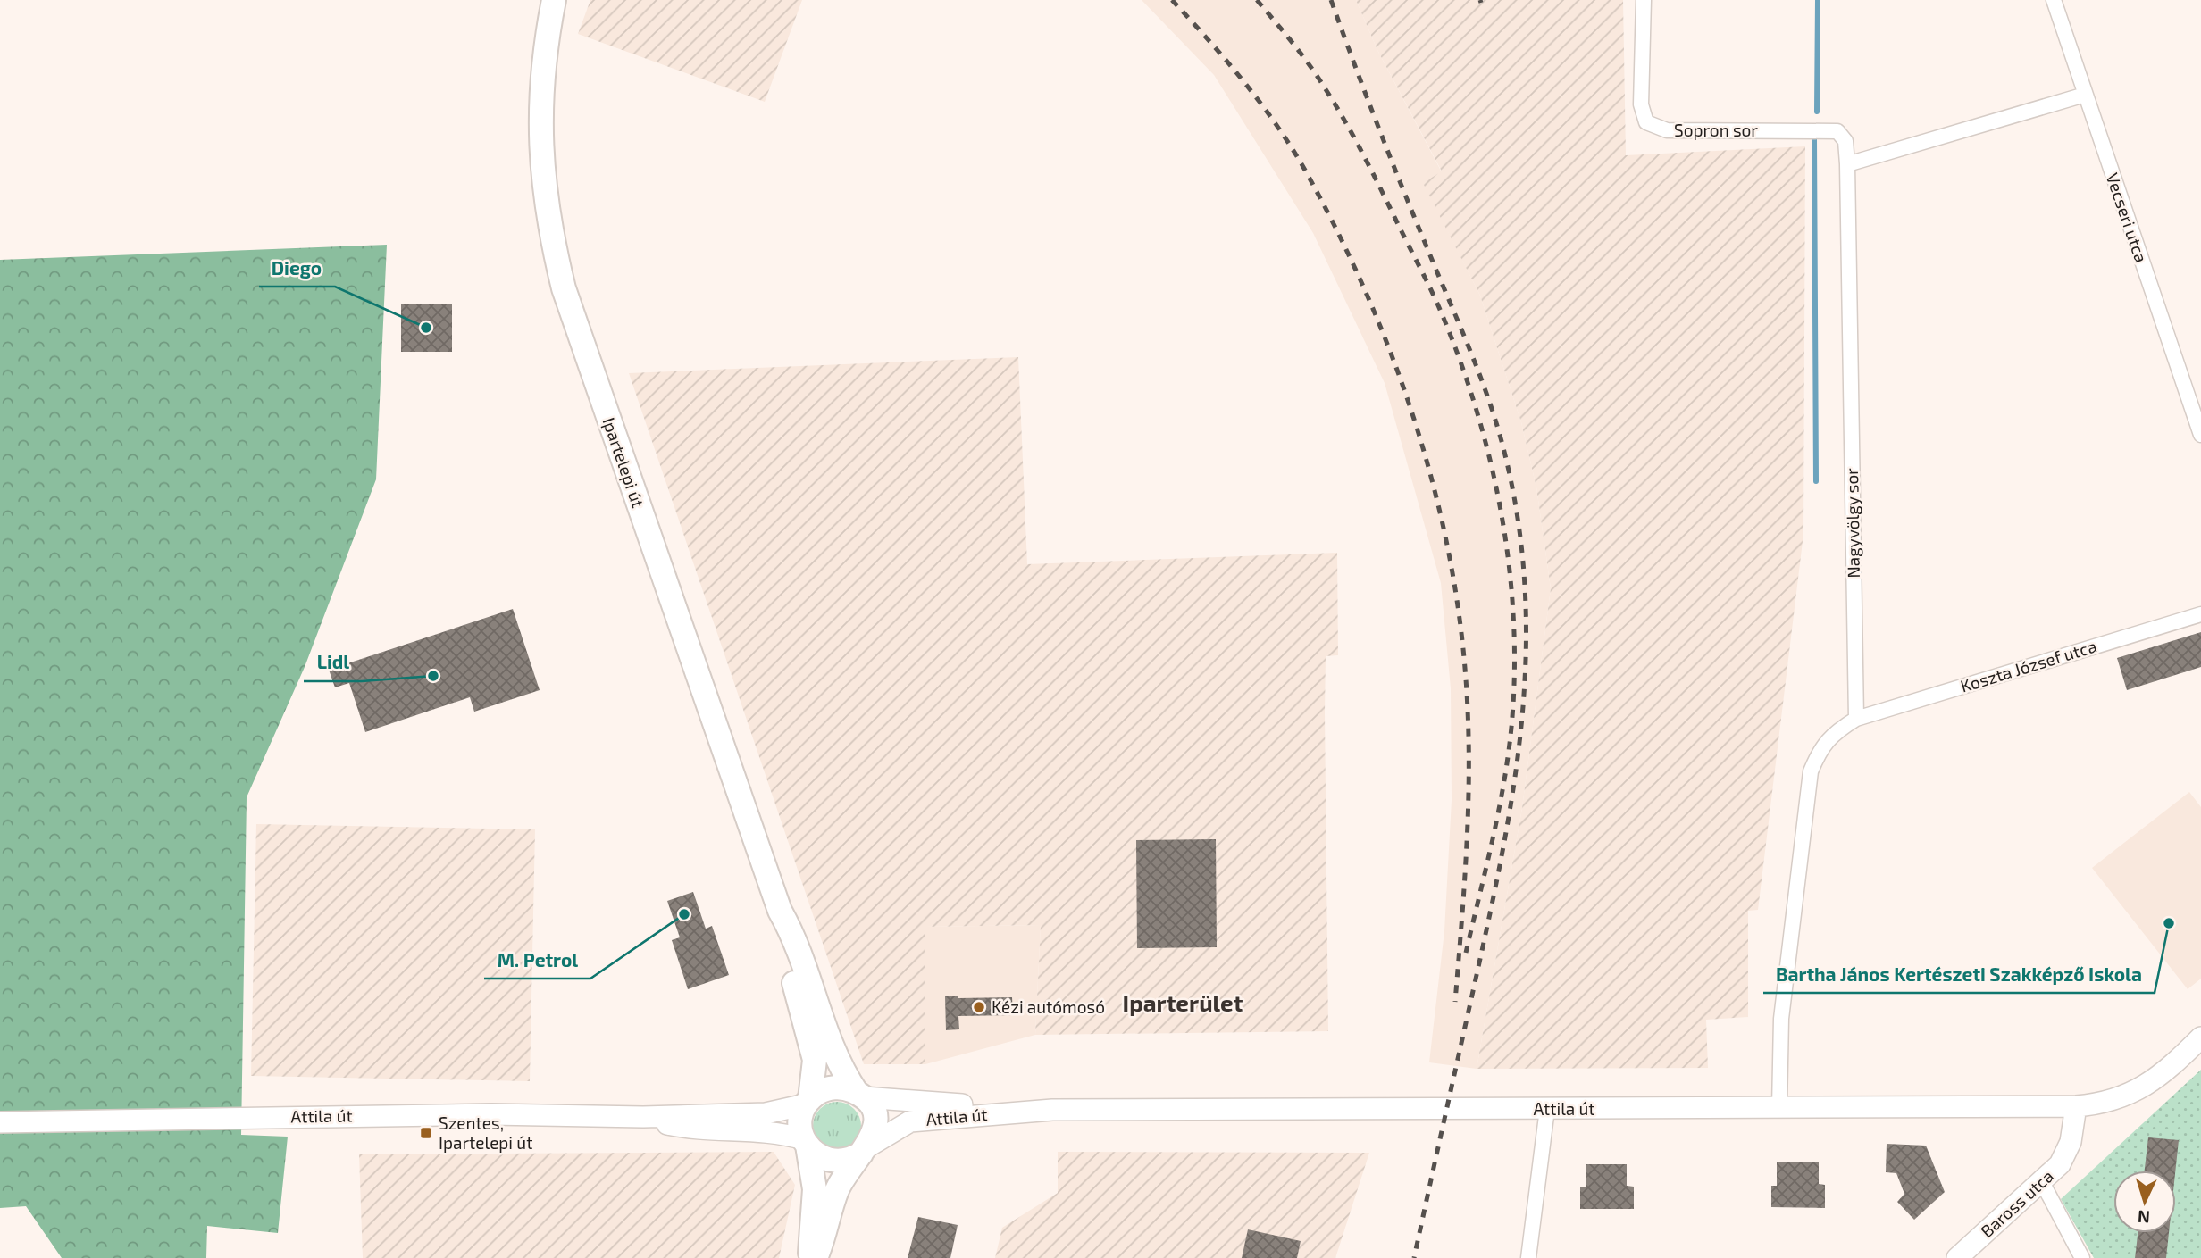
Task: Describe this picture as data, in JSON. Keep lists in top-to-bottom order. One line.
{"streets":{"main road":["Ipartelepi út","Attila út","Baross utca"],"street":["Sopron sor","Vecseri utca","Nagyvölgy sor","Koszta József utca"]},"crossings":[["Sopron sor","Nagyvölgy sor"],["Nagyvölgy sor","Koszta József utca"],["Attila út","Baross utca"]],"districts":["Iparterület"],"places":{"other":["Diego","Lidl","M. Petrol","Bartha János Kertészeti Szakképző Iskola","Kézi autómosó"],"transit":["Szentes, Ipartelepi út"]},"north":"bottom"}
